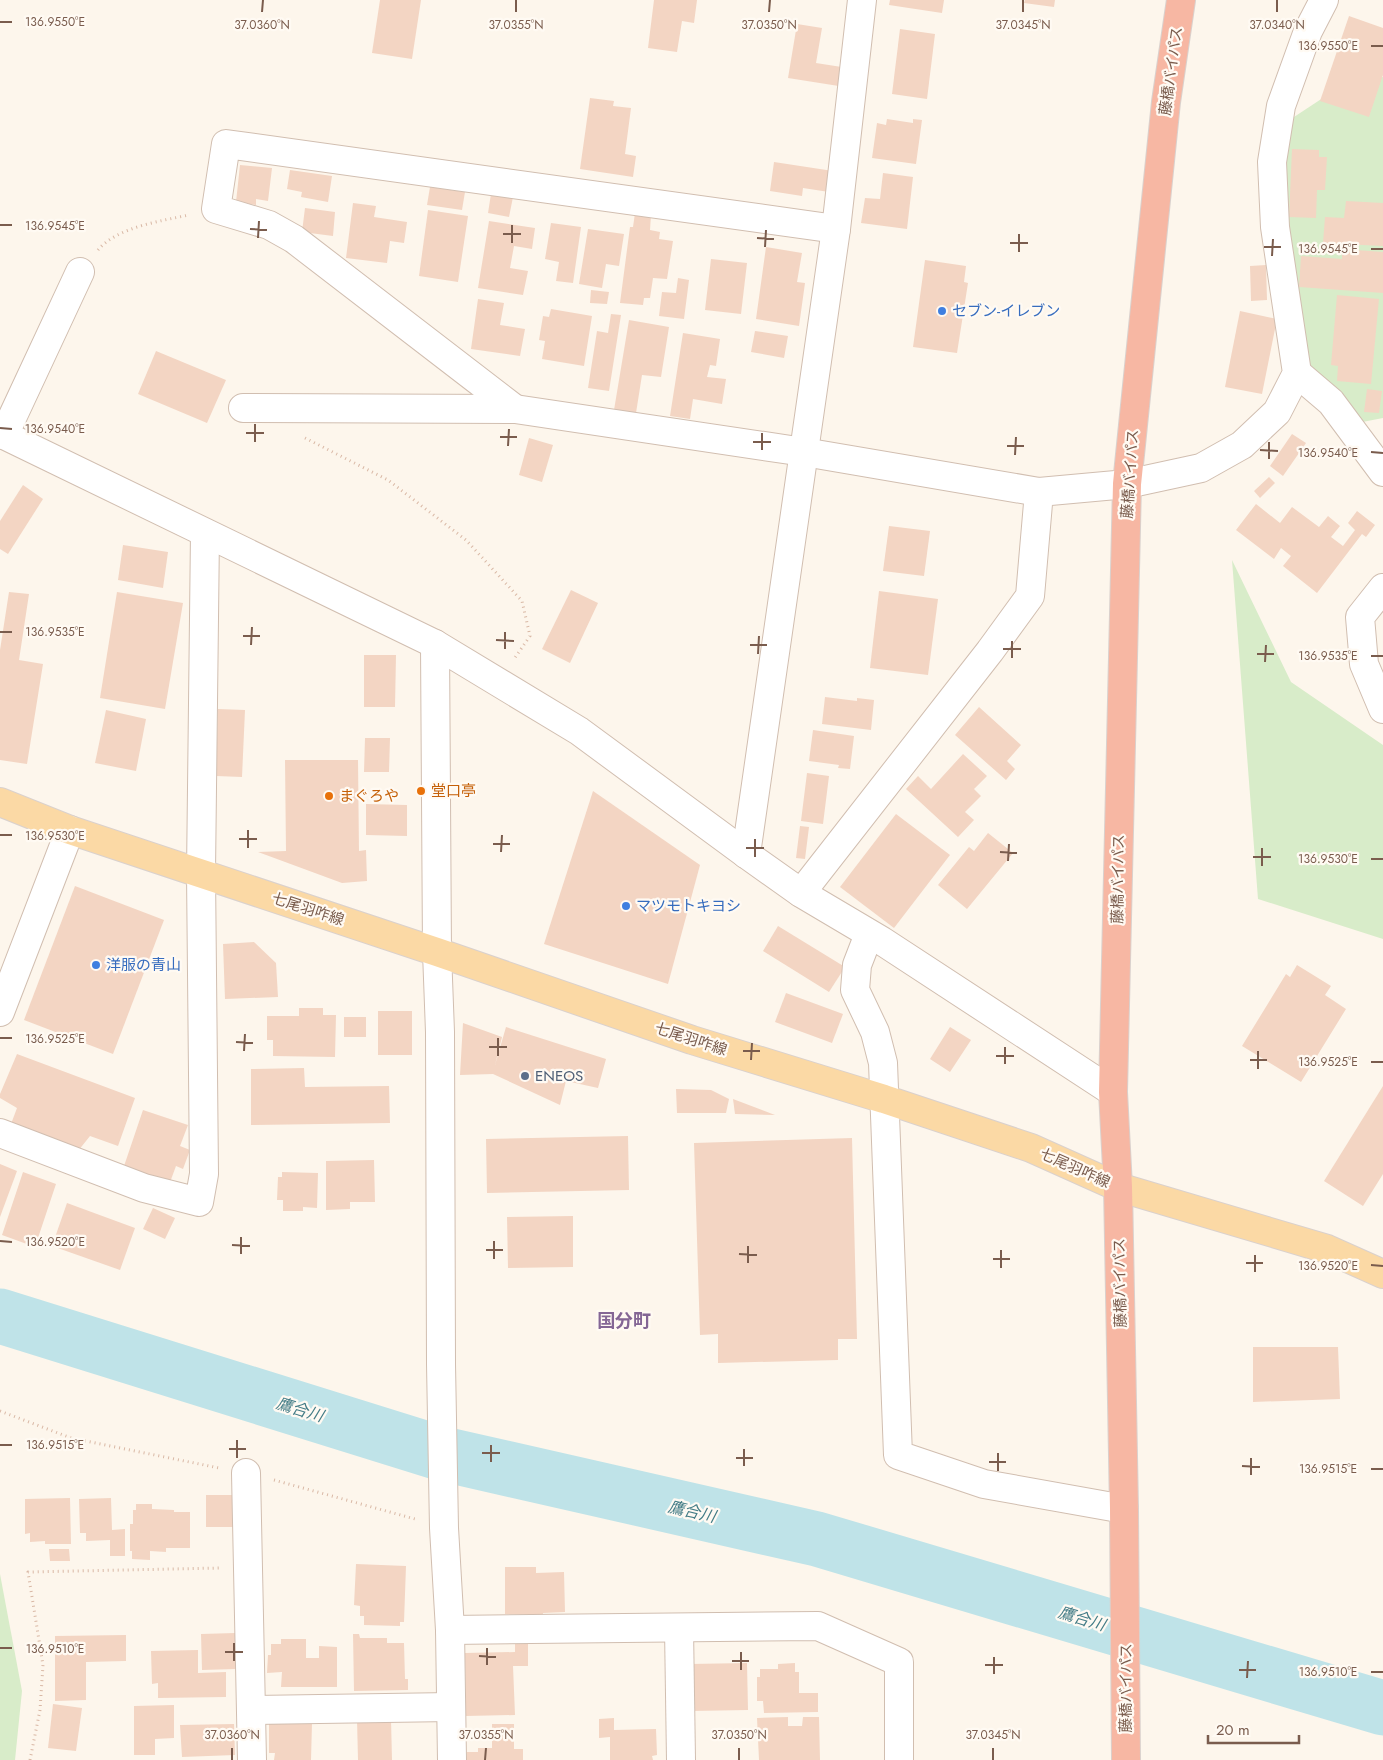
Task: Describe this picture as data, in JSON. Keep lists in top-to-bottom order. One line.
{"streets":{"highway":["藤橋バイパス"],"main road":["七尾羽咋線"]},"crossings":[["藤橋バイパス","七尾羽咋線"]],"districts":["国分町"],"water":["鷹合川"],"places":["セブン-イレブン","堂口亭","まぐろや","マツモトキヨシ","洋服の青山","ENEOS"],"scale_bar":"20 m","coordinates":["136.9550°E","37.0360°N","37.0355°N","37.0350°N","37.0345°N","37.0340°N","136.9545°E","136.9540°E","136.9535°E","136.9530°E","136.9525°E","136.9520°E","136.9515°E","136.9510°E"]}
